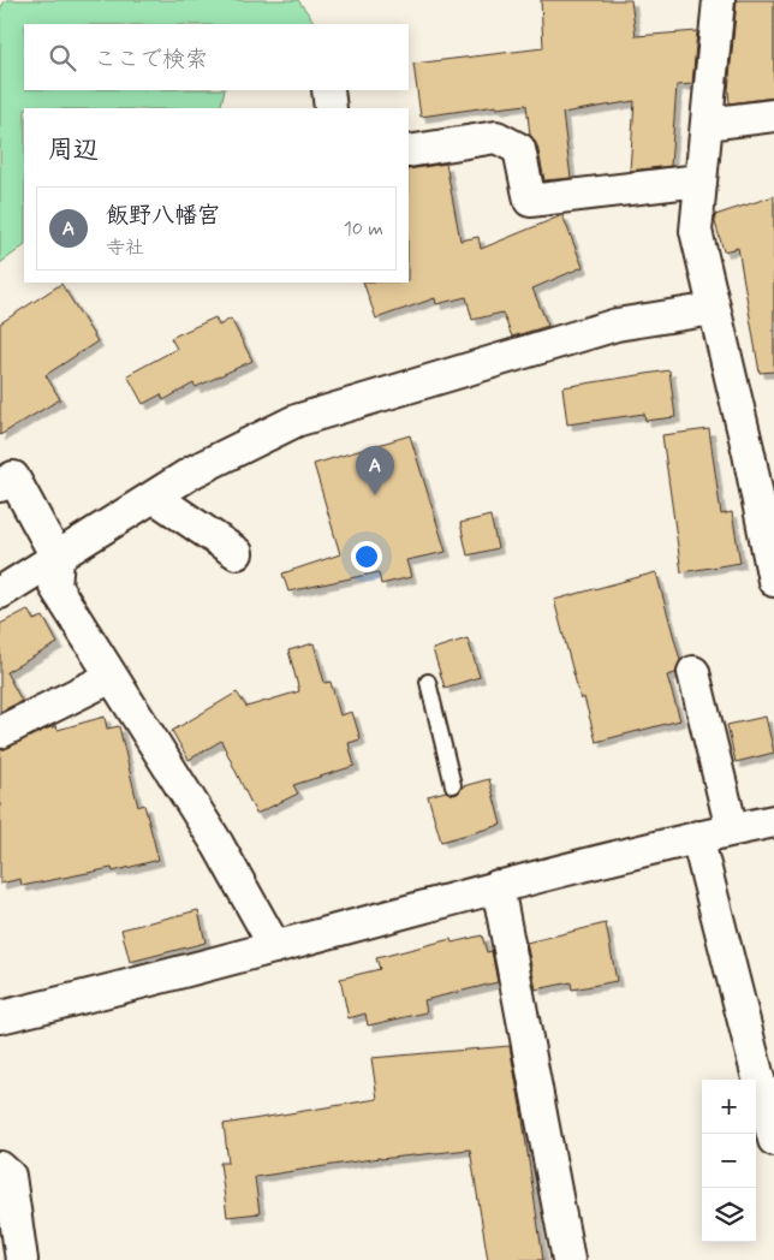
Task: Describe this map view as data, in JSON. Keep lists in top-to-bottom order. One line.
{"page":{"search":"ここで検索","heading":"周辺","list":[{"mark":"A","name":"飯野八幡宮","note":"寺社","value":"10 m"}],"pins":"A","map_buttons":["+","−"]}}
